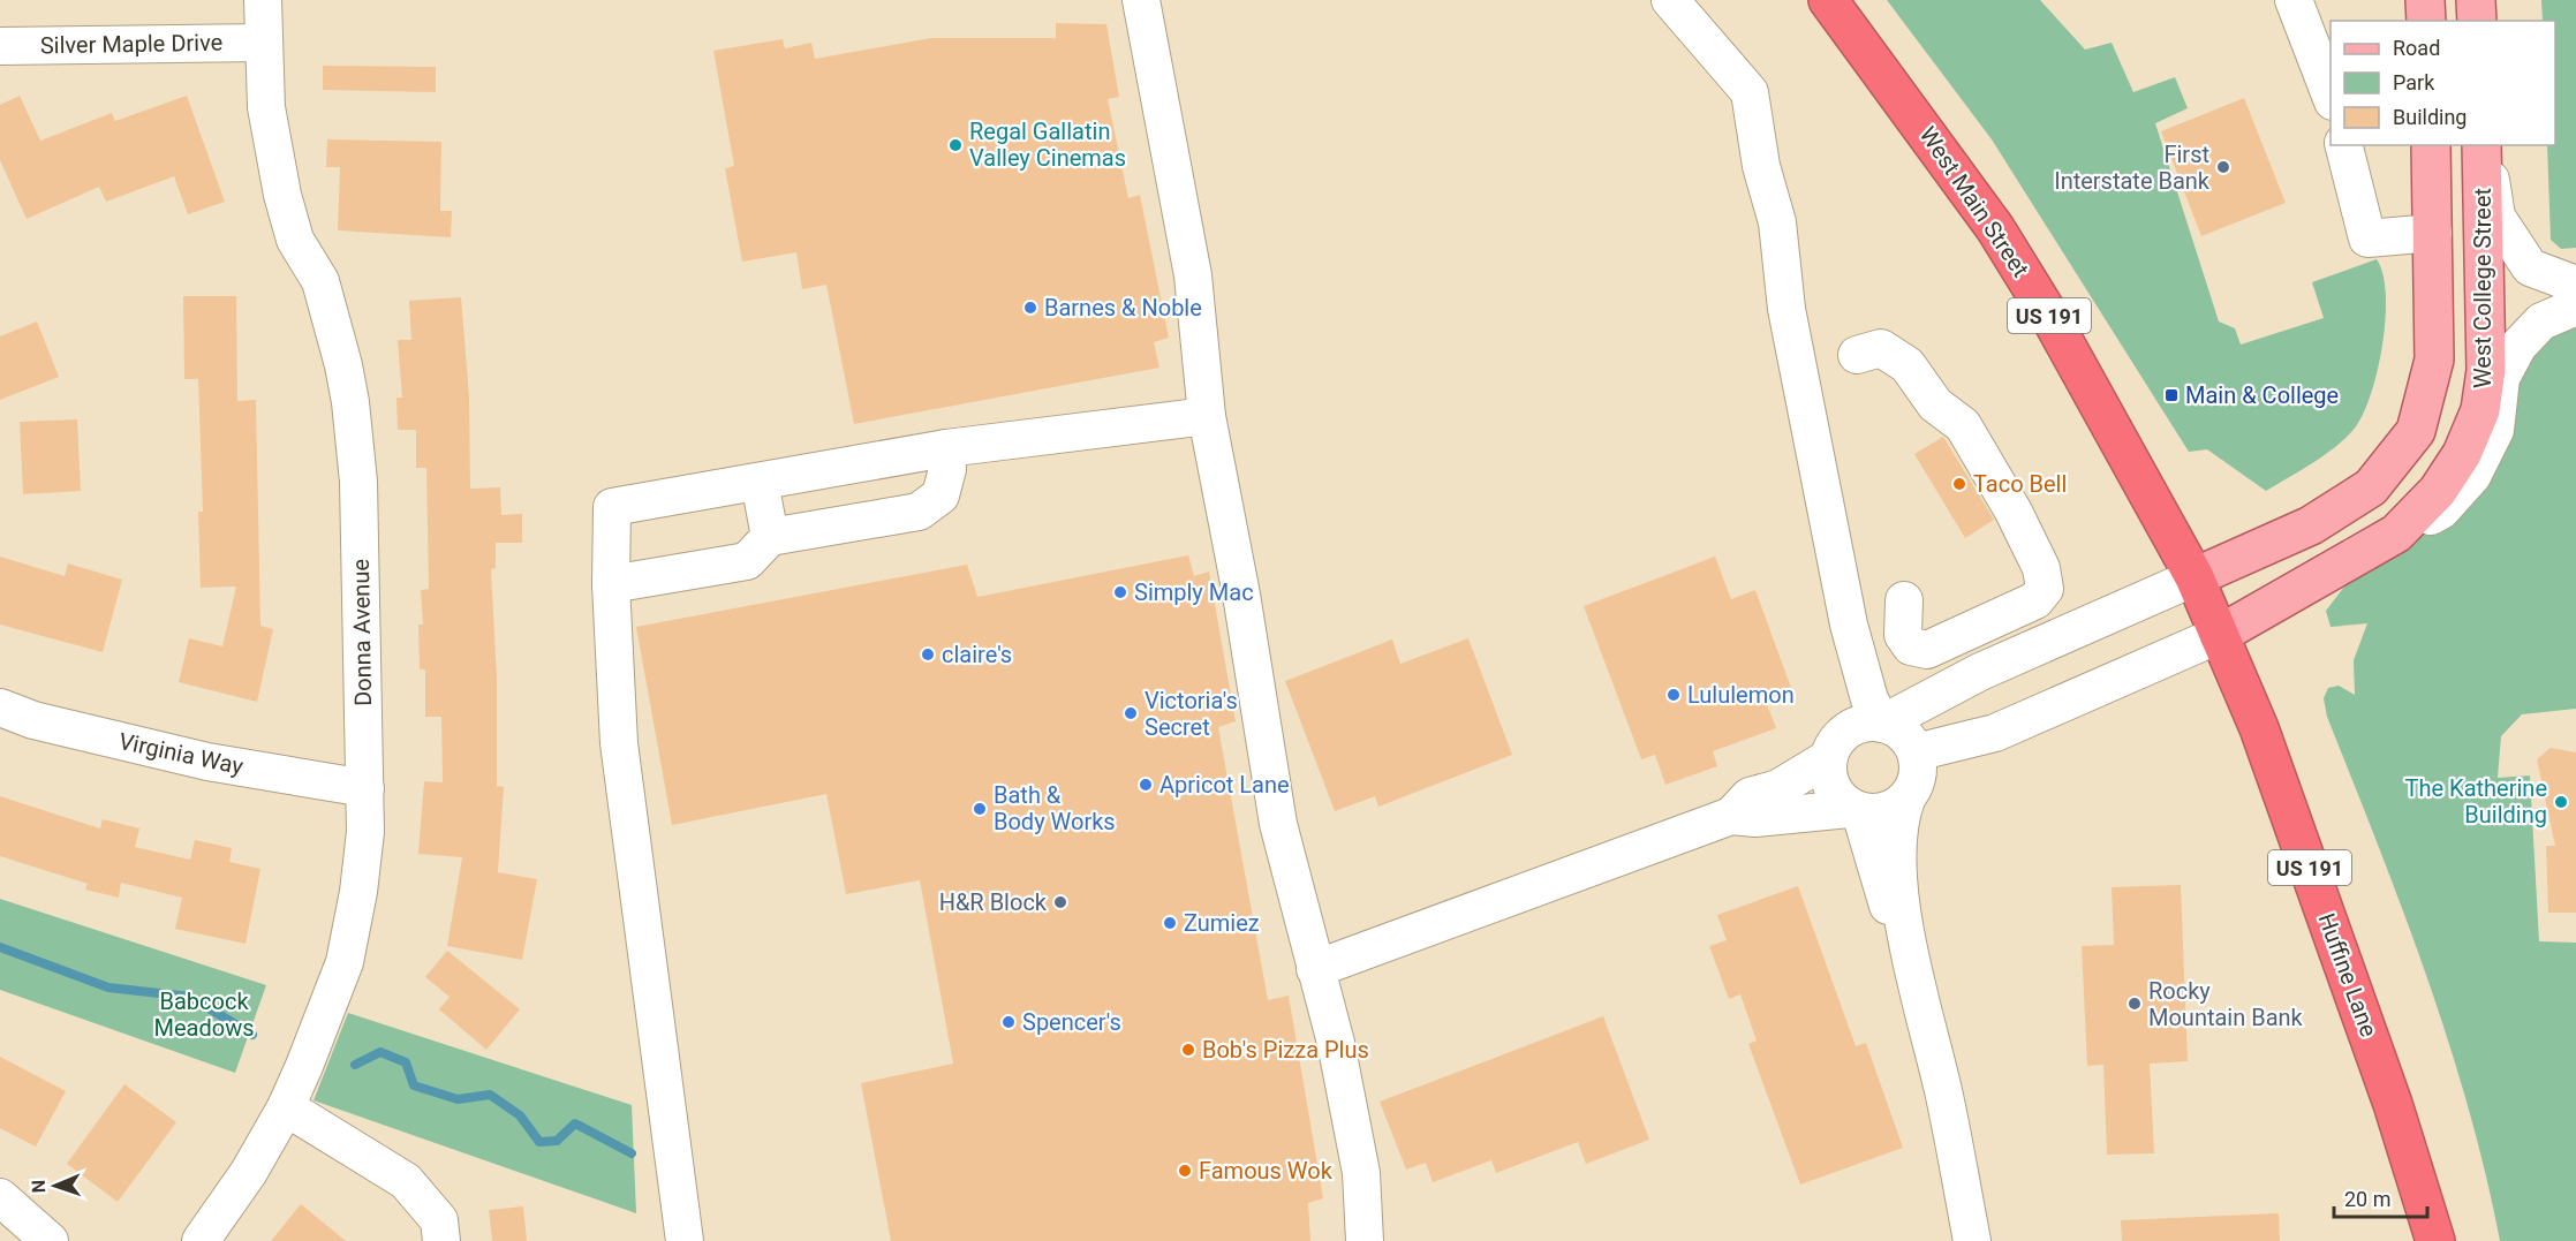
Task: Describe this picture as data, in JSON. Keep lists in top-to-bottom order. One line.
{"streets":{"highway":["West Main Street","US 191","Huffine Lane"],"main road":["West College Street"],"street":["Silver Maple Drive","Donna Avenue","Virginia Way"]},"crossings":[["Silver Maple Drive","Donna Avenue"],["West Main Street","West College Street"],["West Main Street","Huffine Lane"],["West College Street","Huffine Lane"],["Donna Avenue","Virginia Way"]],"parks":["Babcock Meadows"],"places":{"other":["Regal Gallatin Valley Cinemas","First Interstate Bank","Barnes & Noble","Taco Bell","Simply Mac","claire's","Lululemon","Victoria's Secret","Apricot Lane","The Katherine Building","Bath & Body Works","H&R Block","Zumiez","Rocky Mountain Bank","Spencer's","Bob's Pizza Plus","Famous Wok"],"transit":["Main & College"]},"legend":["Road","Park","Building"],"scale_bar":"20 m","north":"left"}
